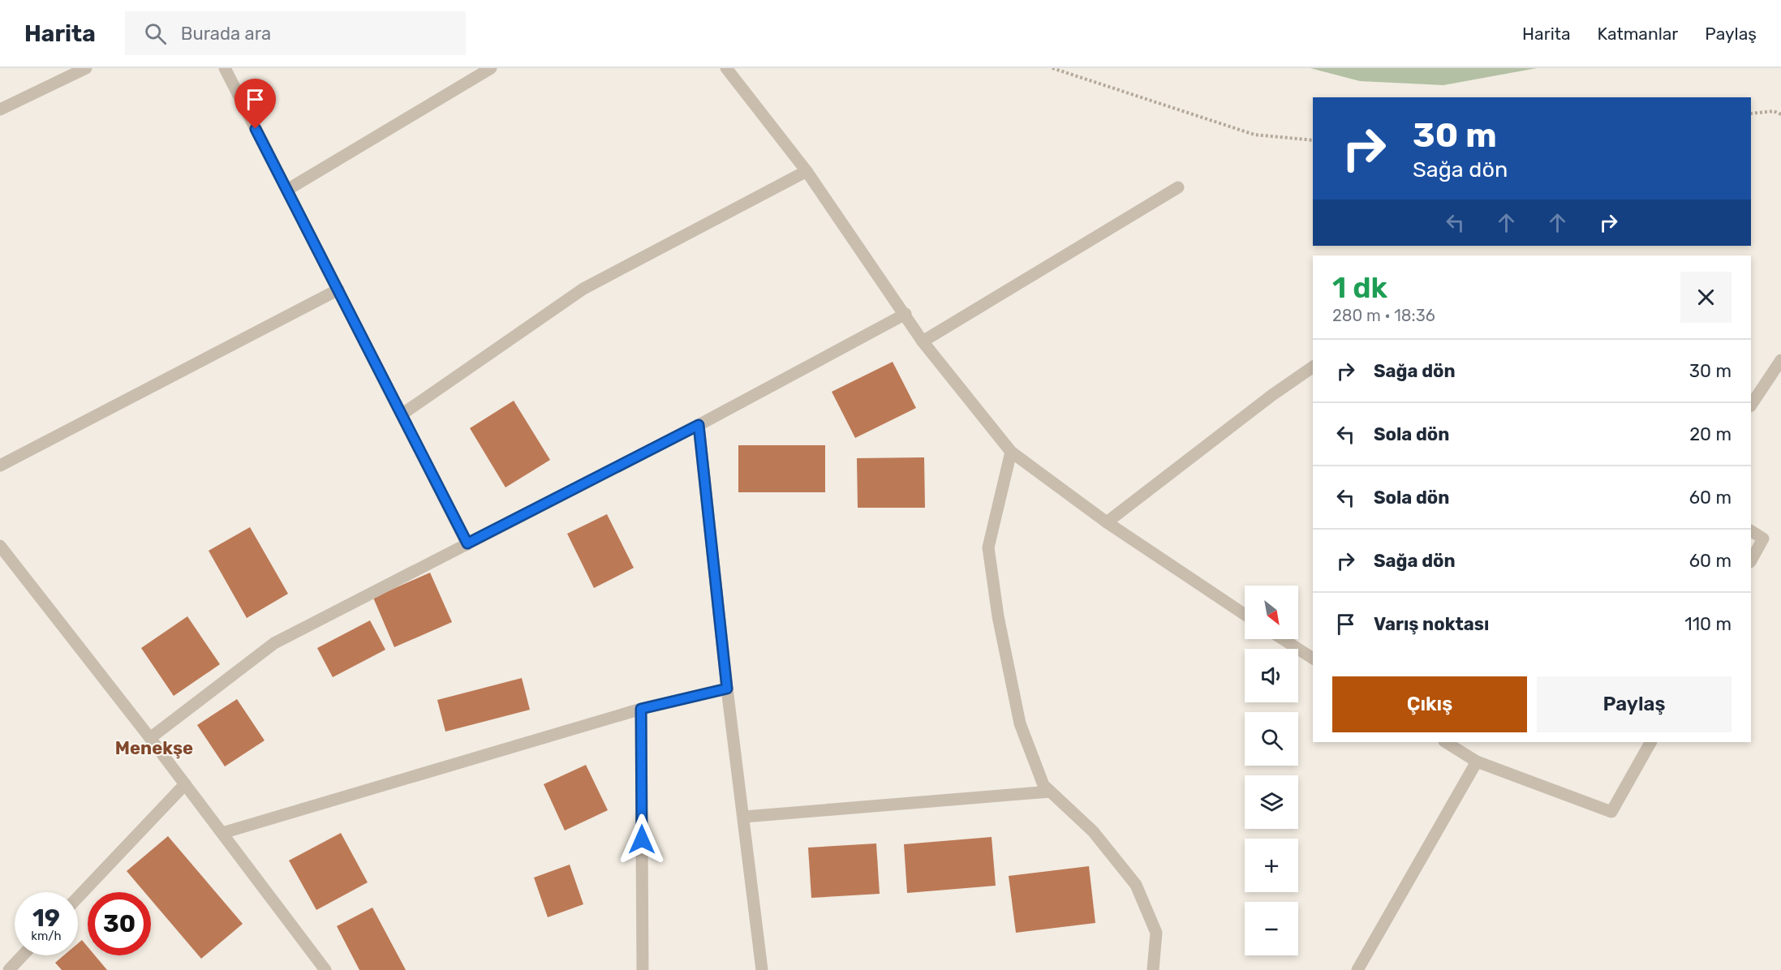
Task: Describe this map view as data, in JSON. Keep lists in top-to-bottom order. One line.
{"districts":["Menekşe"],"north":"bottom right","page":{"header":"Harita","search":"Burada ara","nav":["Harita","Katmanlar","Paylaş"],"turn":["30 m","Sağa dön"],"heading":["1 dk","280 m · 18:36"],"list":[{"name":"Sağa dön","value":"30 m"},{"name":"Sola dön","value":"20 m"},{"name":"Sola dön","value":"60 m"},{"name":"Sağa dön","value":"60 m"},{"name":"Varış noktası","value":"110 m"}],"map_buttons":["+","−"],"buttons":["Çıkış","Paylaş"],"speed":"19 km/h","limit":"30"}}
